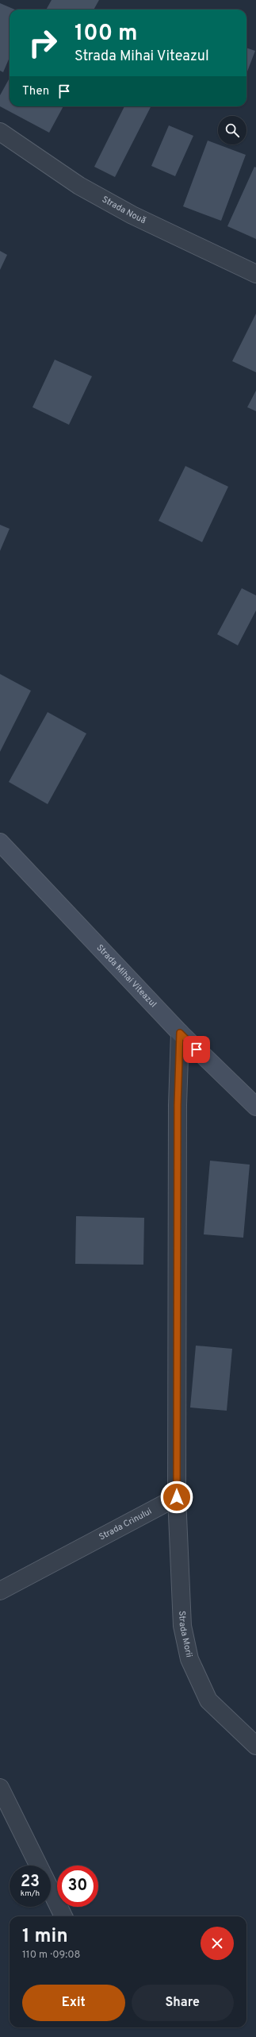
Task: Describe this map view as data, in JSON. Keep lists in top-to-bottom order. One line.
{"streets":{"main road":["Strada Mihai Viteazul"],"street":["Strada Nouă","Strada Crinului","Strada Morii"]},"crossings":[["Strada Crinului","Strada Morii"]],"page":{"turn":["100 m","Strada Mihai Viteazul"],"then":"Then","speed":"23 km/h","limit":"30","heading":["1 min","110 m · 09:08"],"buttons":["Exit","Share"]}}
